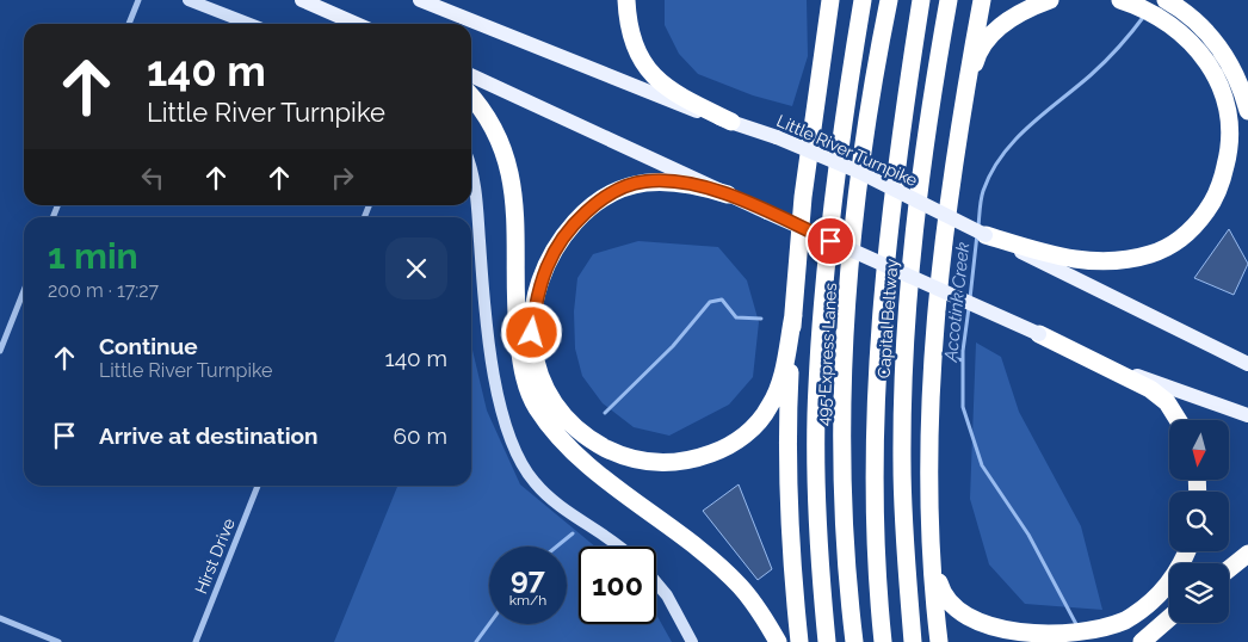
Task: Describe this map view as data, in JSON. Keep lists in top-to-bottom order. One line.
{"streets":{"highway":["Capital Beltway","495 Express Lanes"],"main road":["Little River Turnpike"],"street":["Hirst Drive"]},"water":["Accotink Creek"],"north":"bottom","page":{"turn":["140 m","Little River Turnpike"],"heading":["1 min","200 m · 17:27"],"list":[{"name":"Continue","note":"Little River Turnpike","value":"140 m"},{"name":"Arrive at destination","value":"60 m"}],"speed":"97 km/h","limit":"100"}}
